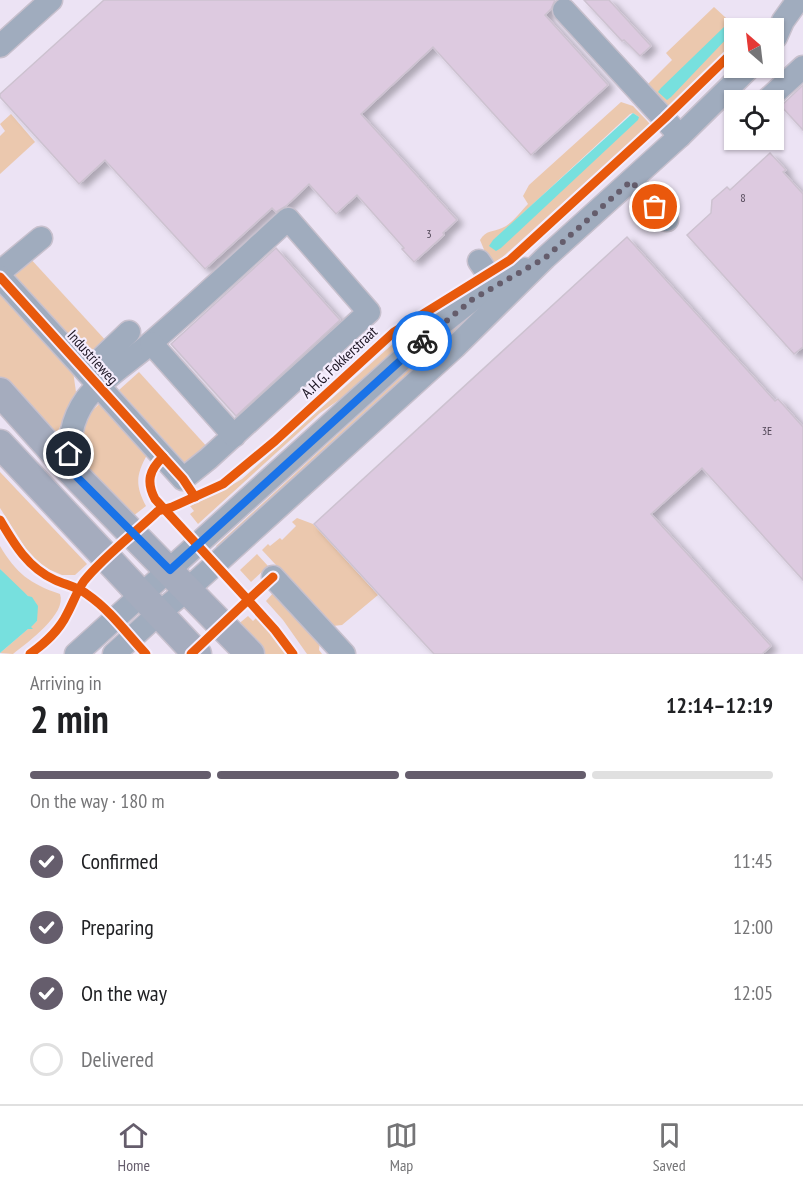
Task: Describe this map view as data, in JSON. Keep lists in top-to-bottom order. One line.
{"streets":{"street":["Industrieweg"],"cycle path":["A.H.G. Fokkerstraat"]},"house_numbers":["8","3","3E"],"north":"top left","page":{"heading":["2 min","Arriving in","12:14–12:19"],"bar":"On the way · 180 m","list":[["Confirmed","11:45"],["Preparing","12:00"],["On the way","12:05"],"Delivered"],"tabs":["Home","Map","Saved"]}}
